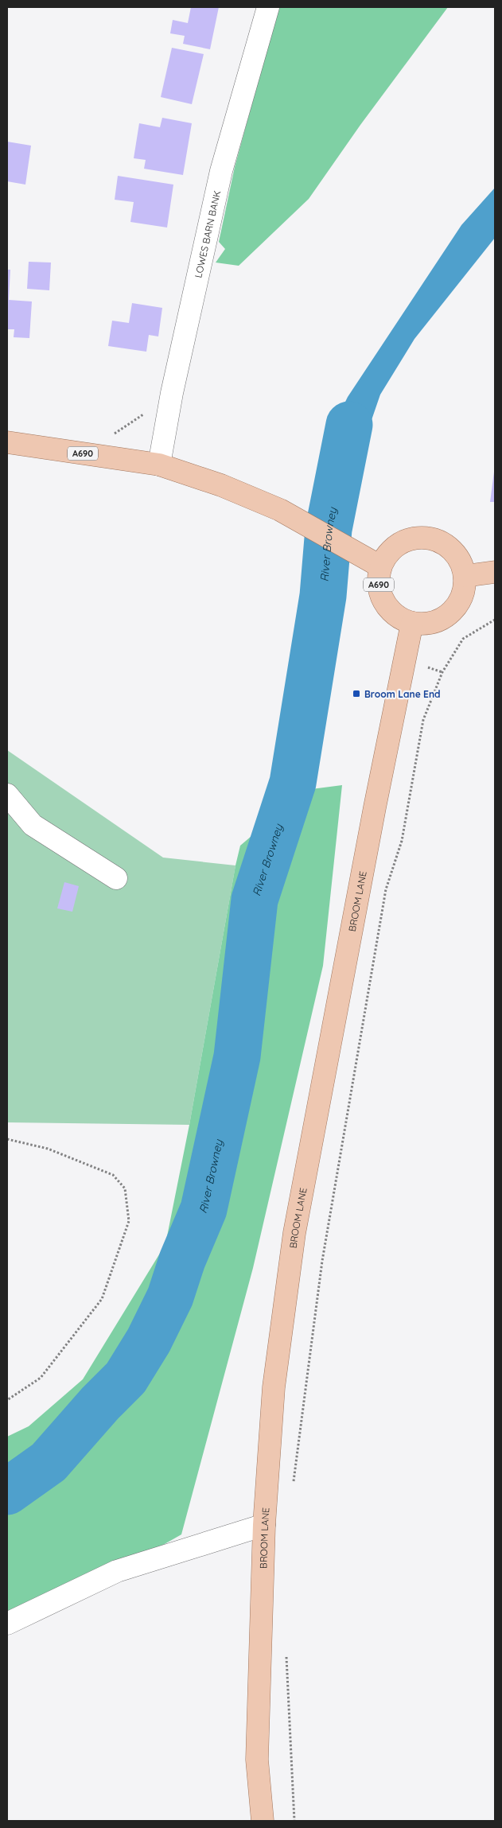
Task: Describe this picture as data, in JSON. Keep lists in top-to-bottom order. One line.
{"streets":{"main road":["A690","BROOM LANE"],"street":["LOWES BARN BANK"]},"crossings":[["LOWES BARN BANK","A690"],["A690","BROOM LANE"]],"water":["River Browney"],"places":{"transit":["Broom Lane End"]}}
